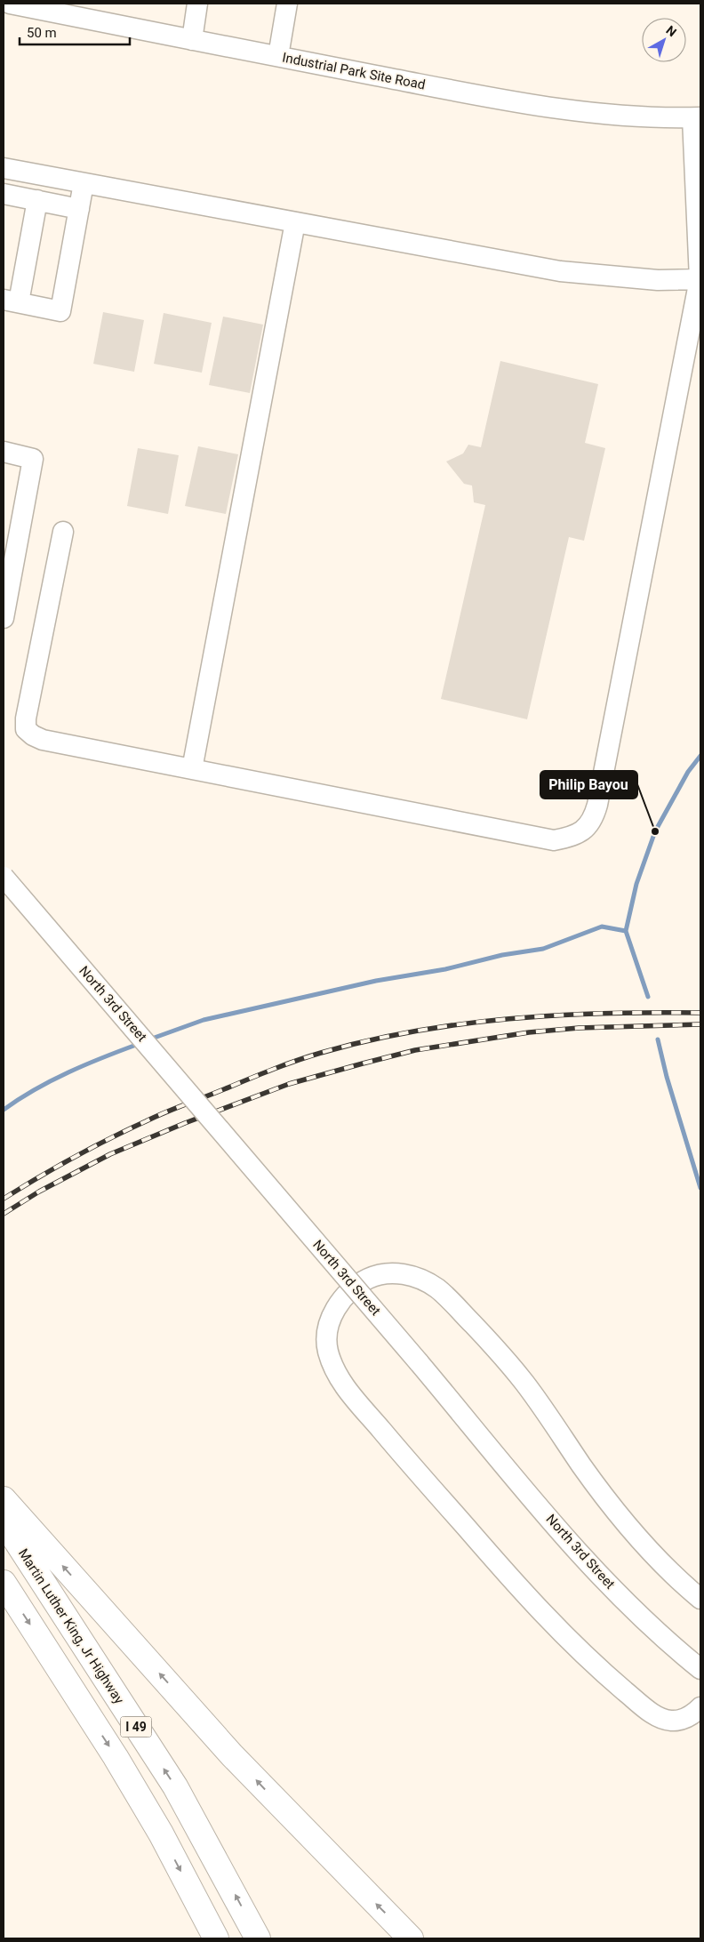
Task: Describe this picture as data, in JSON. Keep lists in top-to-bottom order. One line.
{"streets":{"highway":["Martin Luther King, Jr Highway","I 49"],"street":["Industrial Park Site Road","North 3rd Street"]},"places":["Philip Bayou"],"scale_bar":"50 m","north":"top right"}
